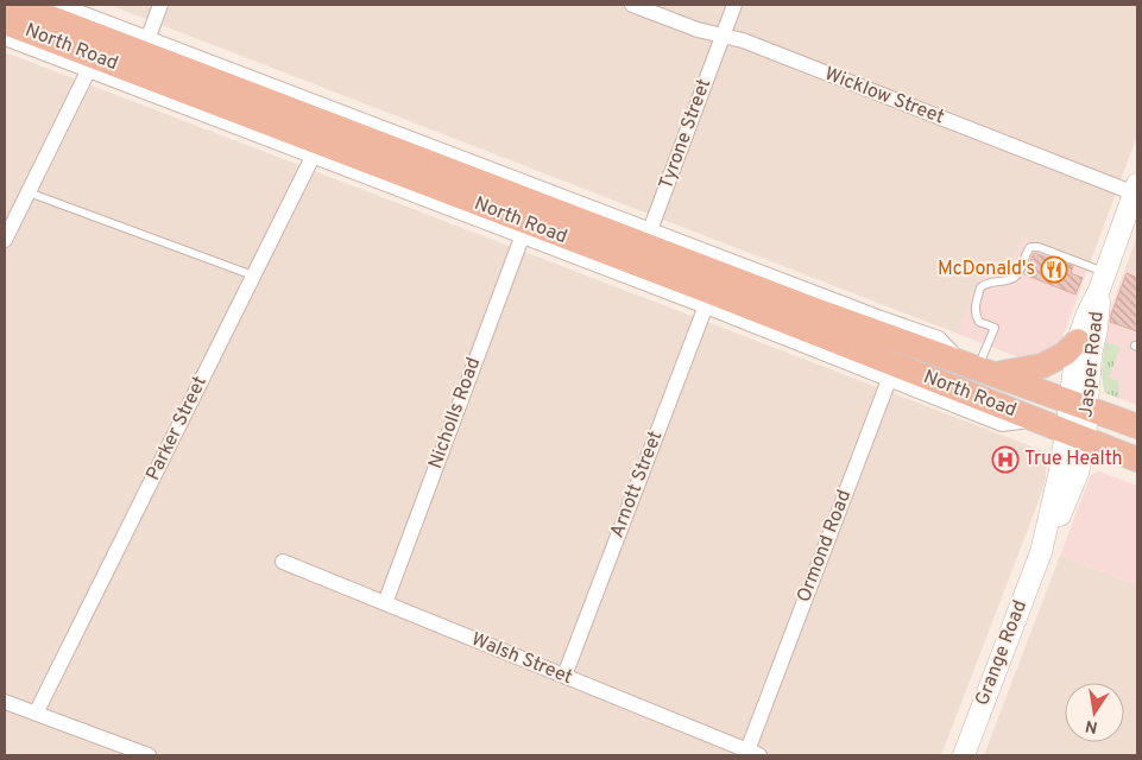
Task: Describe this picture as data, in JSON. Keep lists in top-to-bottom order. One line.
{"streets":{"highway":["North Road"],"main road":["Jasper Road","Grange Road"],"street":["Wicklow Street","Tyrone Street","Nicholls Road","Parker Street","Arnott Street","Ormond Road","Walsh Street"]},"crossings":[["North Road","Tyrone Street"],["North Road","Jasper Road"],["North Road","Nicholls Road"],["North Road","Parker Street"],["North Road","Arnott Street"],["North Road","Ormond Road"],["North Road","Grange Road"],["Wicklow Street","Tyrone Street"],["Wicklow Street","Jasper Road"],["Jasper Road","Grange Road"],["Nicholls Road","Walsh Street"],["Arnott Street","Walsh Street"],["Ormond Road","Walsh Street"]],"places":{"restaurant":["McDonald's"],"hospital":["True Health"]},"north":"bottom"}
